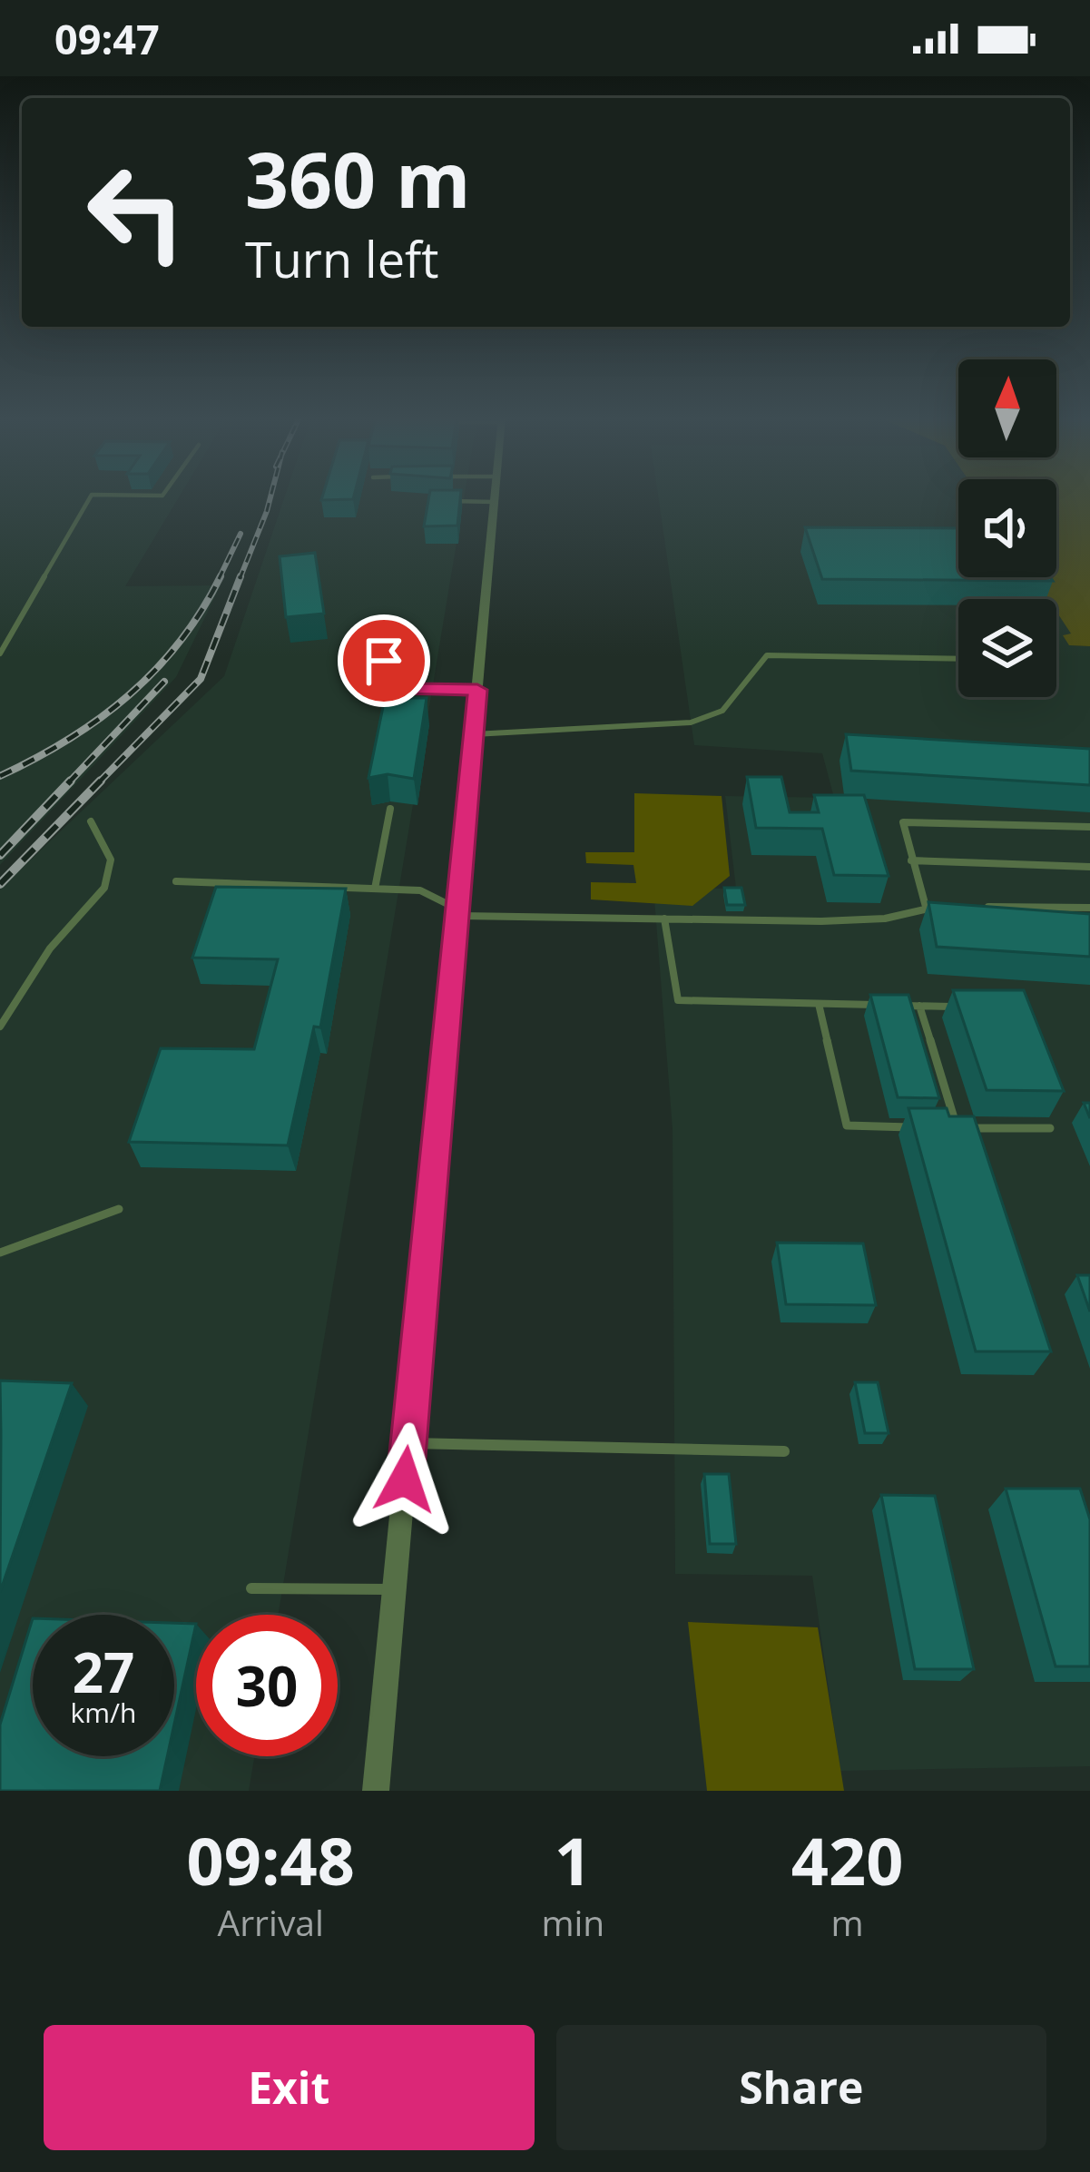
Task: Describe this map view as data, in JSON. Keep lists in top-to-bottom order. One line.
{"north":"top","page":{"status":"09:47","turn":["360 m","Turn left"],"speed":"27 km/h","limit":"30","eta":["09:48","Arrival","1","min","420","m"],"buttons":["Exit","Share"]}}
